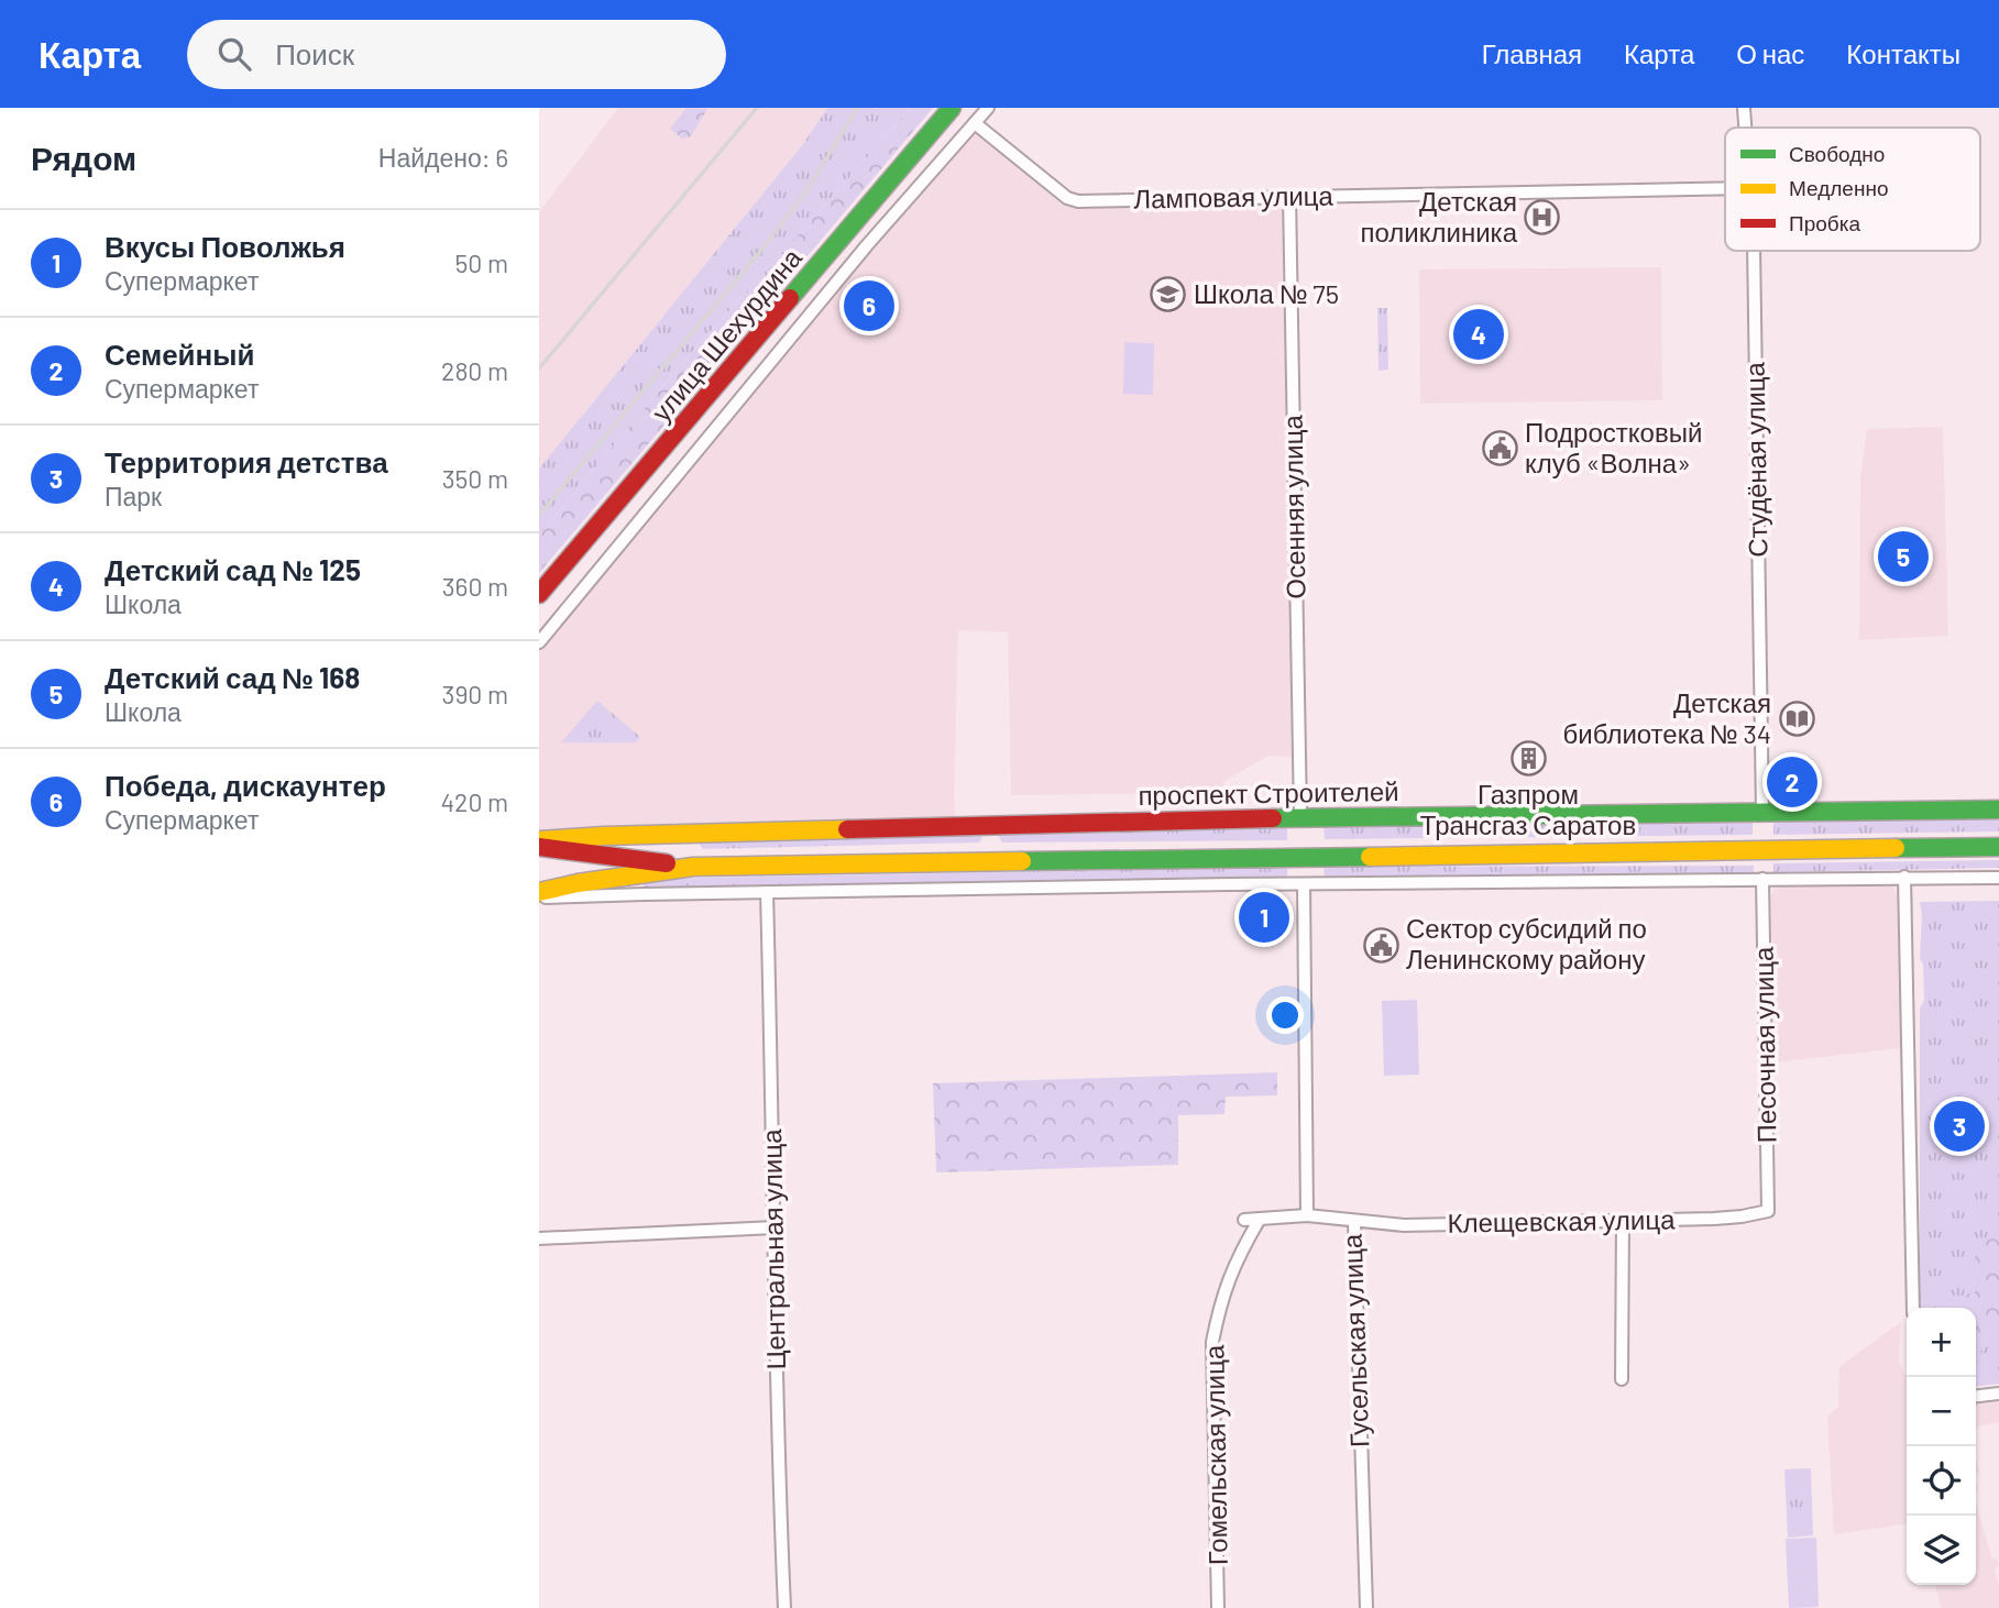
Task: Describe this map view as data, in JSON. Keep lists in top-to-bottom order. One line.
{"streets":{"main road":["улица Шехурдина","проспект Строителей"],"street":["Ламповая улица","Студёная улица","Осенняя улица","Песочная улица","Клещевская улица","Центральная улица","Гусельская улица","Гомельская улица"]},"crossings":[["Ламповая улица","Осенняя улица"],["Студёная улица","проспект Строителей"],["Осенняя улица","проспект Строителей"],["Песочная улица","Клещевская улица"],["Клещевская улица","Гусельская улица"]],"places":{"hospital":["Детская поликлиника"],"school or university":["Школа № 75"],"public building":["Подростковый клуб «Волна»","Сектор субсидий по Ленинскому району"],"library":["Детская библиотека № 34"],"building":["Газпром Трансгаз Саратов"]},"legend":["Свободно","Медленно","Пробка"],"page":{"header":"Карта","search":"Поиск","nav":["Главная","Карта","О нас","Контакты"],"heading":["Рядом","Найдено: 6"],"list":[{"mark":"1","name":"Вкусы Поволжья","note":"Супермаркет","value":"50 m"},{"mark":"2","name":"Семейный","note":"Супермаркет","value":"280 m"},{"mark":"3","name":"Территория детства","note":"Парк","value":"350 m"},{"mark":"4","name":"Детский сад № 125","note":"Школа","value":"360 m"},{"mark":"5","name":"Детский сад № 168","note":"Школа","value":"390 m"},{"mark":"6","name":"Победа, дискаунтер","note":"Супермаркет","value":"420 m"}],"pins":["6","4","5","2","1","3"],"map_buttons":["+","−"]}}
